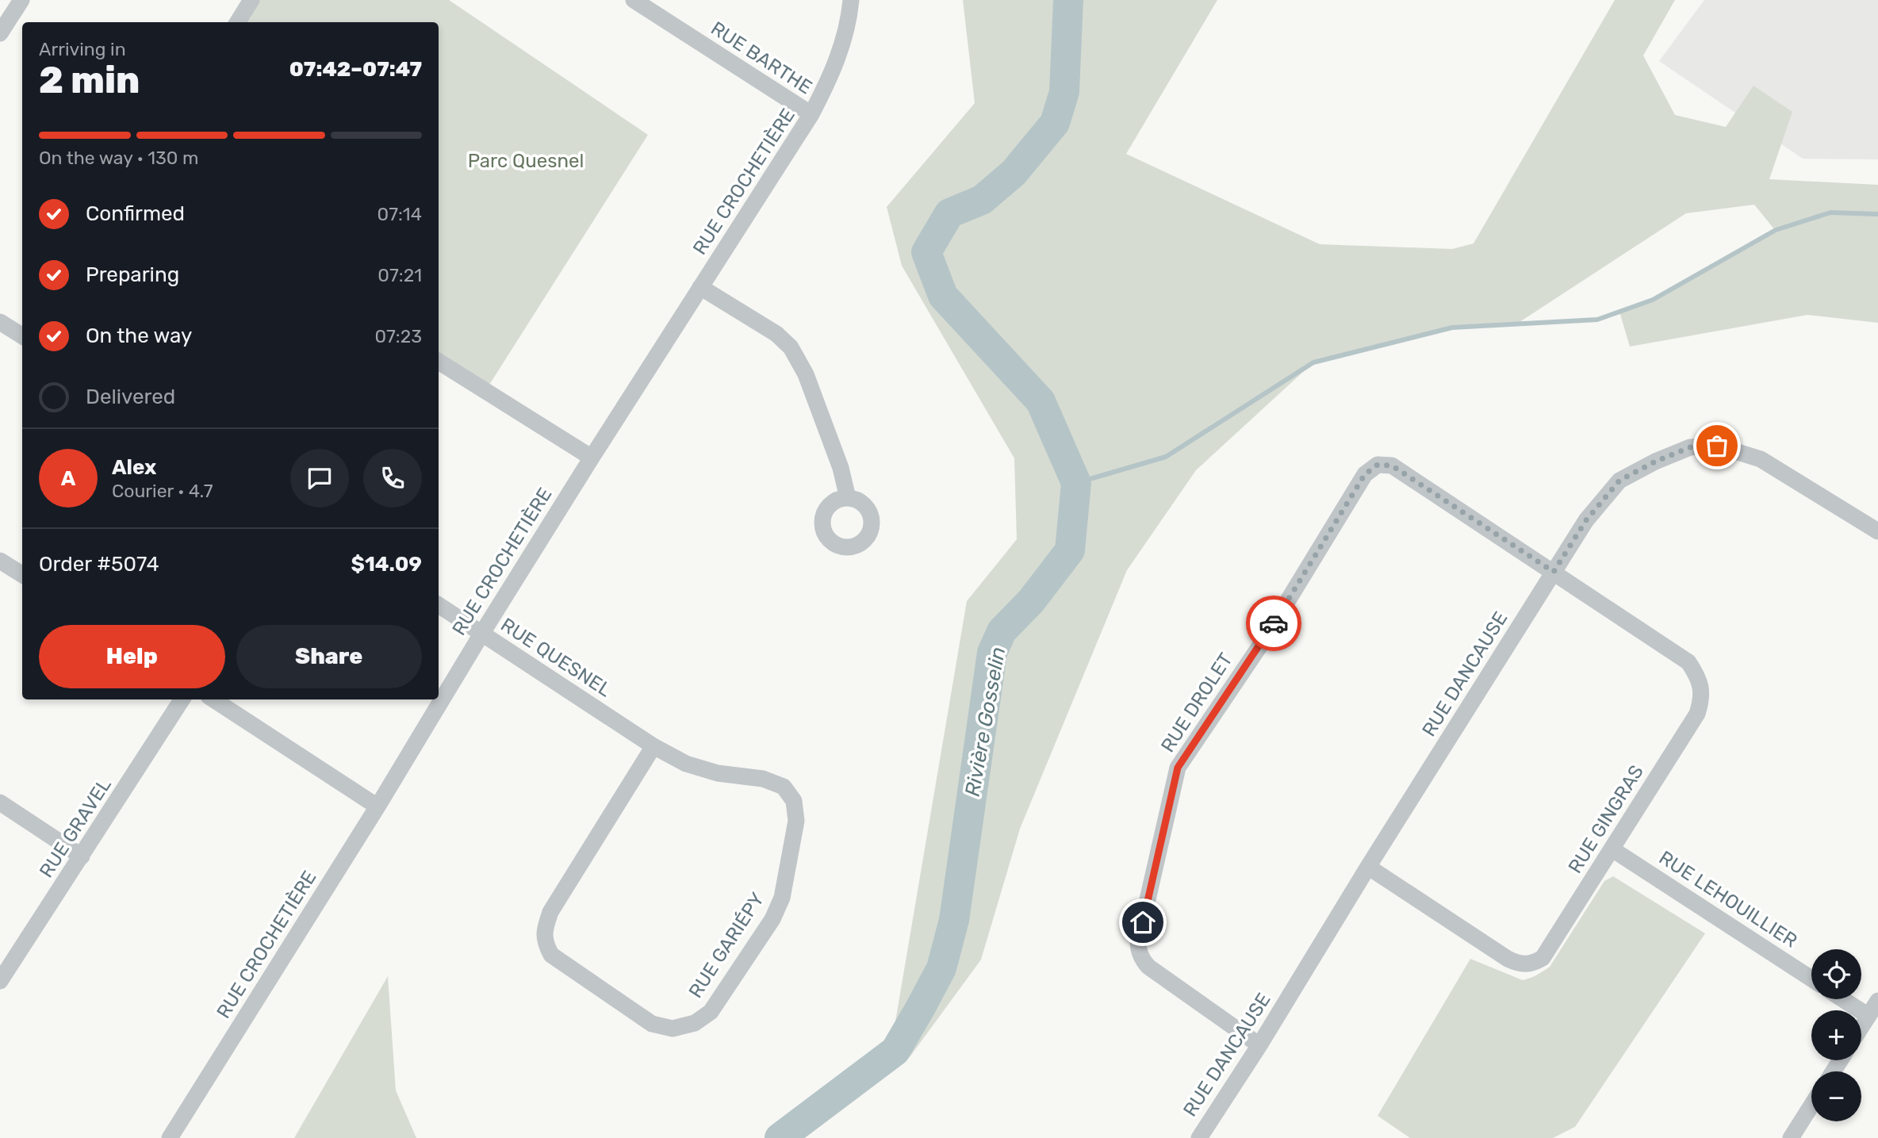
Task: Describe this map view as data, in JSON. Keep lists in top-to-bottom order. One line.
{"streets":{"street":["RUE BARTHE","RUE CROCHETIÈRE","RUE QUESNEL","RUE DANCAUSE","RUE DROLET","RUE GINGRAS","RUE GRAVEL","RUE LEHOUILLIER","RUE GARIÉPY"]},"crossings":[["RUE BARTHE","RUE CROCHETIÈRE"],["RUE CROCHETIÈRE","RUE QUESNEL"],["RUE QUESNEL","RUE GARIÉPY"],["RUE DANCAUSE","RUE DROLET"],["RUE DANCAUSE","RUE GINGRAS"],["RUE DROLET","RUE GINGRAS"],["RUE GINGRAS","RUE LEHOUILLIER"]],"water":["Rivière Gosselin"],"parks":["Parc Quesnel"],"page":{"heading":["2 min","Arriving in","07:42–07:47"],"panel":["Alex","Courier · 4.7","Order #5074","$14.09"],"bar":"On the way · 130 m","list":[["Confirmed","07:14"],["Preparing","07:21"],["On the way","07:23"],"Delivered"],"round":"A","buttons":["Help","Share"],"map_buttons":["+","−"]}}
